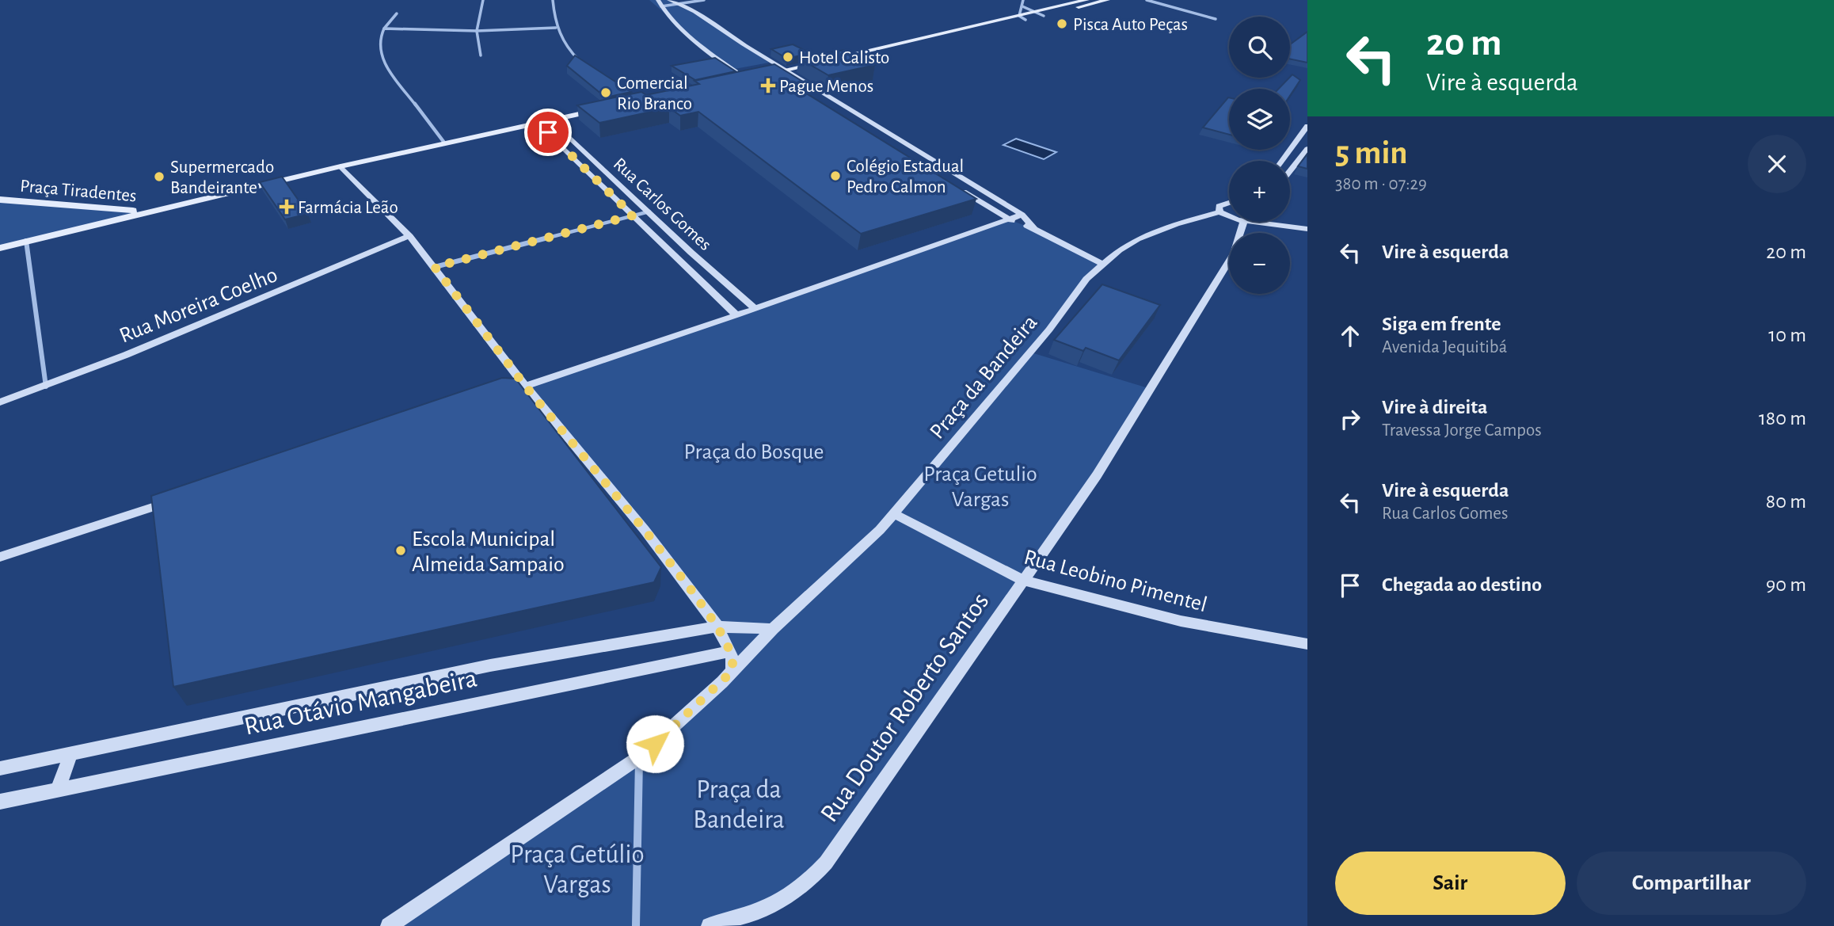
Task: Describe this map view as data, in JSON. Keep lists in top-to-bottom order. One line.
{"streets":{"main road":["Praça Tiradentes"],"street":["Rua Carlos Gomes","Rua Moreira Coelho","Praça da Bandeira","Rua Leobino Pimentel","Rua Otávio Mangabeira","Rua Doutor Roberto Santos"]},"crossings":[["Praça da Bandeira","Rua Leobino Pimentel"],["Rua Leobino Pimentel","Rua Doutor Roberto Santos"]],"parks":["Praça do Bosque","Praça Getulio Vargas","Praça da Bandeira","Praça Getúlio Vargas"],"places":{"other":["Pisca Auto Peças","Hotel Calisto","Comercial Rio Branco","Colégio Estadual Pedro Calmon","Supermercado Bandeirante","Escola Municipal Almeida Sampaio"],"health":["Pague Menos","Farmácia Leão"]},"page":{"turn":["20 m","Vire à esquerda"],"map_buttons":["+","−"],"heading":["5 min","380 m · 07:29"],"list":[{"name":"Vire à esquerda","value":"20 m"},{"name":"Siga em frente","note":"Avenida Jequitibá","value":"10 m"},{"name":"Vire à direita","note":"Travessa Jorge Campos","value":"180 m"},{"name":"Vire à esquerda","note":"Rua Carlos Gomes","value":"80 m"},{"name":"Chegada ao destino","value":"90 m"}],"buttons":["Sair","Compartilhar"]}}
